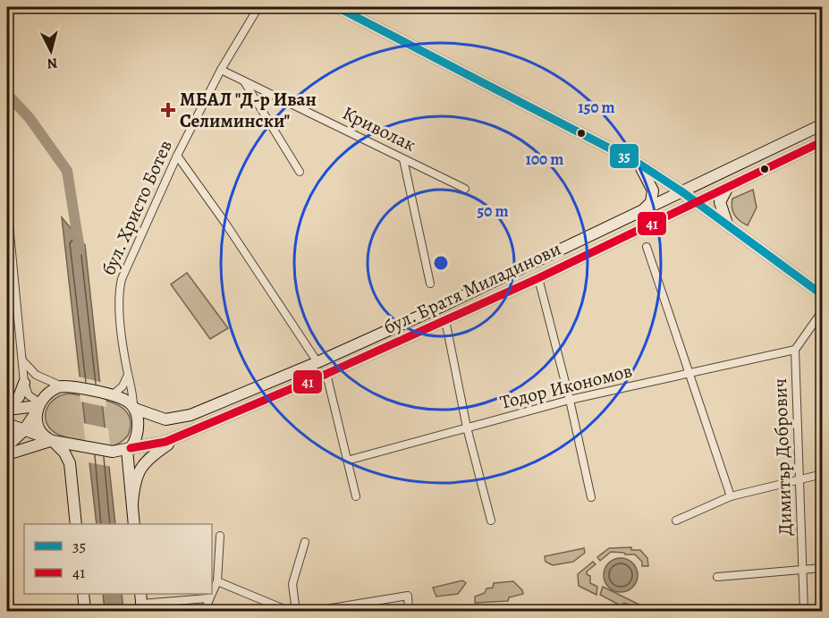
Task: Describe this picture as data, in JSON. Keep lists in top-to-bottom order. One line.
{"streets":{"main road":["бул. Братя Миладинови"],"street":["Криволак","бул. Христо Ботев","Тодор Икономов","Димитър Добрович"]},"crossings":[["Криволак","бул. Христо Ботев"],["бул. Христо Ботев","бул. Братя Миладинови"],["Тодор Икономов","Димитър Добрович"]],"places":{"health":["МБАЛ \"Д-р Иван Селимински\""]},"lines":["transit line 35","transit line 41"],"legend":["35","41"],"north":"bottom","rings":["150 m","100 m","50 m"]}
